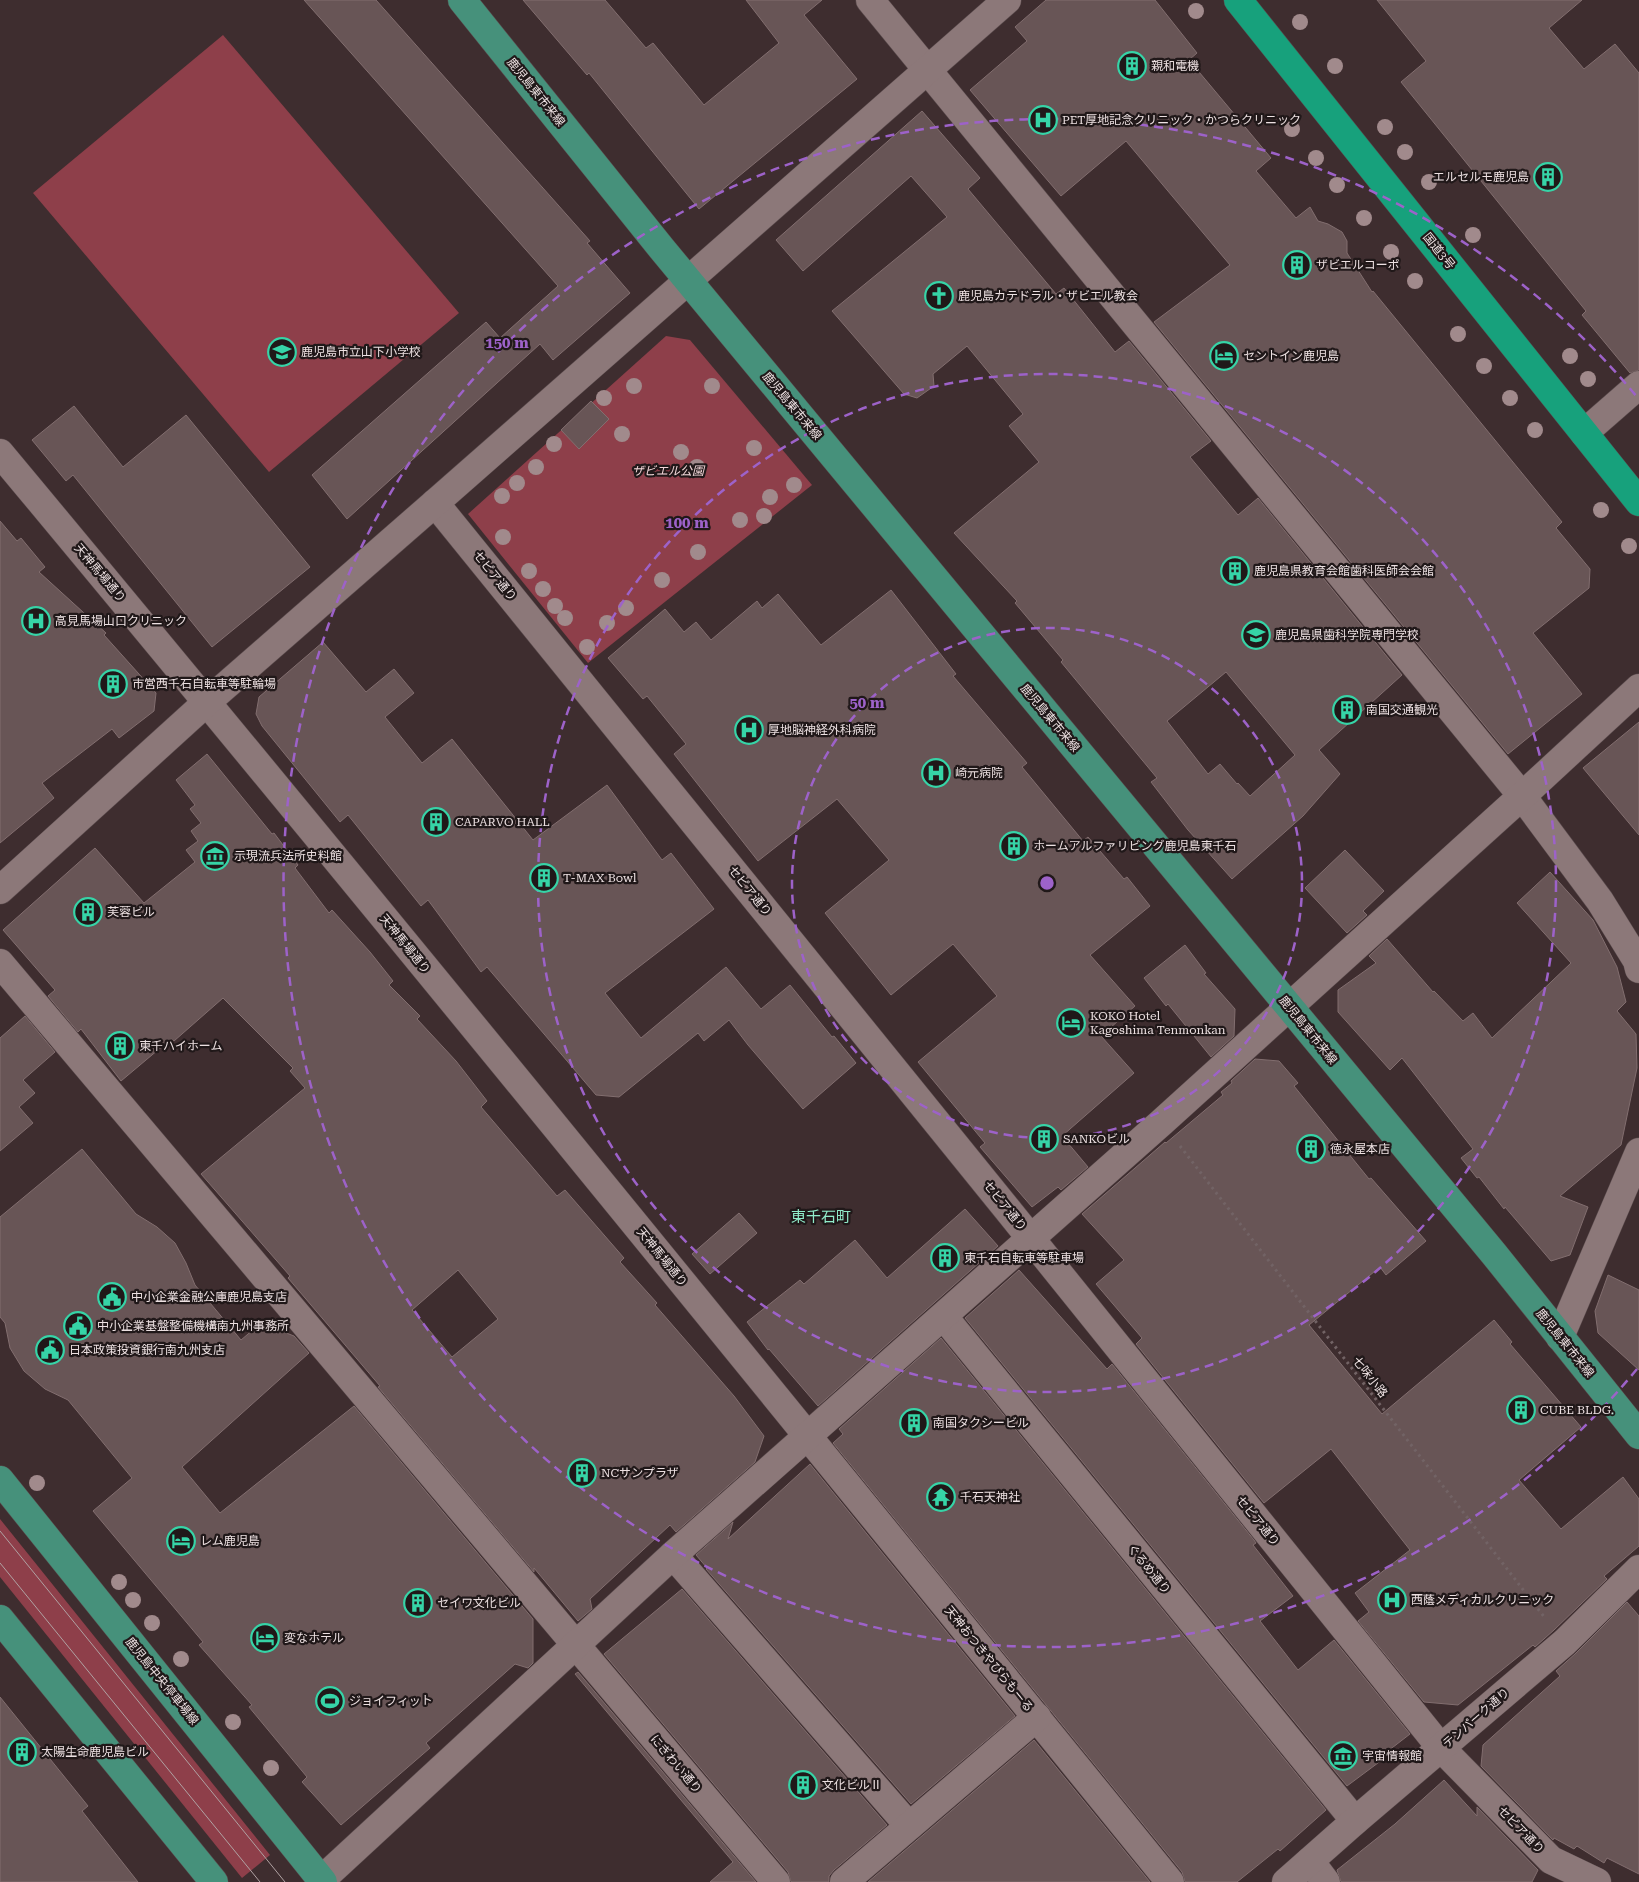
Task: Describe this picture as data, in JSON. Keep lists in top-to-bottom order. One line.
{"streets":{"highway":["国道3号"],"main road":["鹿児島東市来線","鹿児島中央停車場線"],"street":["天神馬場通り","セピア通り","ぐるめ通り","天神おつきやぴらもーる","テンパーク通り","にぎわい通り"],"path":["七味小路"]},"crossings":[["天神馬場通り","天神おつきやぴらもーる"],["セピア通り","テンパーク通り"],["七味小路","テンパーク通り"],["ぐるめ通り","テンパーク通り"]],"districts":["東千石町"],"parks":["ザビエル公園"],"places":{"building":["親和電機","エルセルモ鹿児島","ザビエルコーポ","鹿児島県教育会館歯科医師会会館","市営西千石自転車等駐輪場","南国交通観光","CAPARVO HALL","ホームアルファリビング鹿児島東千石","T-MAX Bowl","芙蓉ビル","東千ハイホーム","SANKOビル","徳永屋本店","東千石自転車等駐車場","CUBE BLDG.","南国タクシービル","NCサンプラザ","セイワ文化ビル","太陽生命鹿児島ビル","文化ビルⅡ"],"hospital":["PET厚地記念クリニック・かつらクリニック","高見馬場山口クリニック","厚地脳神経外科病院","崎元病院","西蔭メディカルクリニック"],"church":["鹿児島カテドラル・ザビエル教会"],"school or university":["鹿児島市立山下小学校","鹿児島県歯科学院専門学校"],"hotel":["セントイン鹿児島","KOKO Hotel Kagoshima Tenmonkan","レム鹿児島","変なホテル"],"museum":["示現流兵法所史料館","宇宙情報館"],"public building":["中小企業金融公庫鹿児島支店","中小企業基盤整備機構南九州事務所","日本政策投資銀行南九州支店"],"temple":["千石天神社"],"sports":["ジョイフィット"]},"rings":["150 m","100 m","50 m"]}
